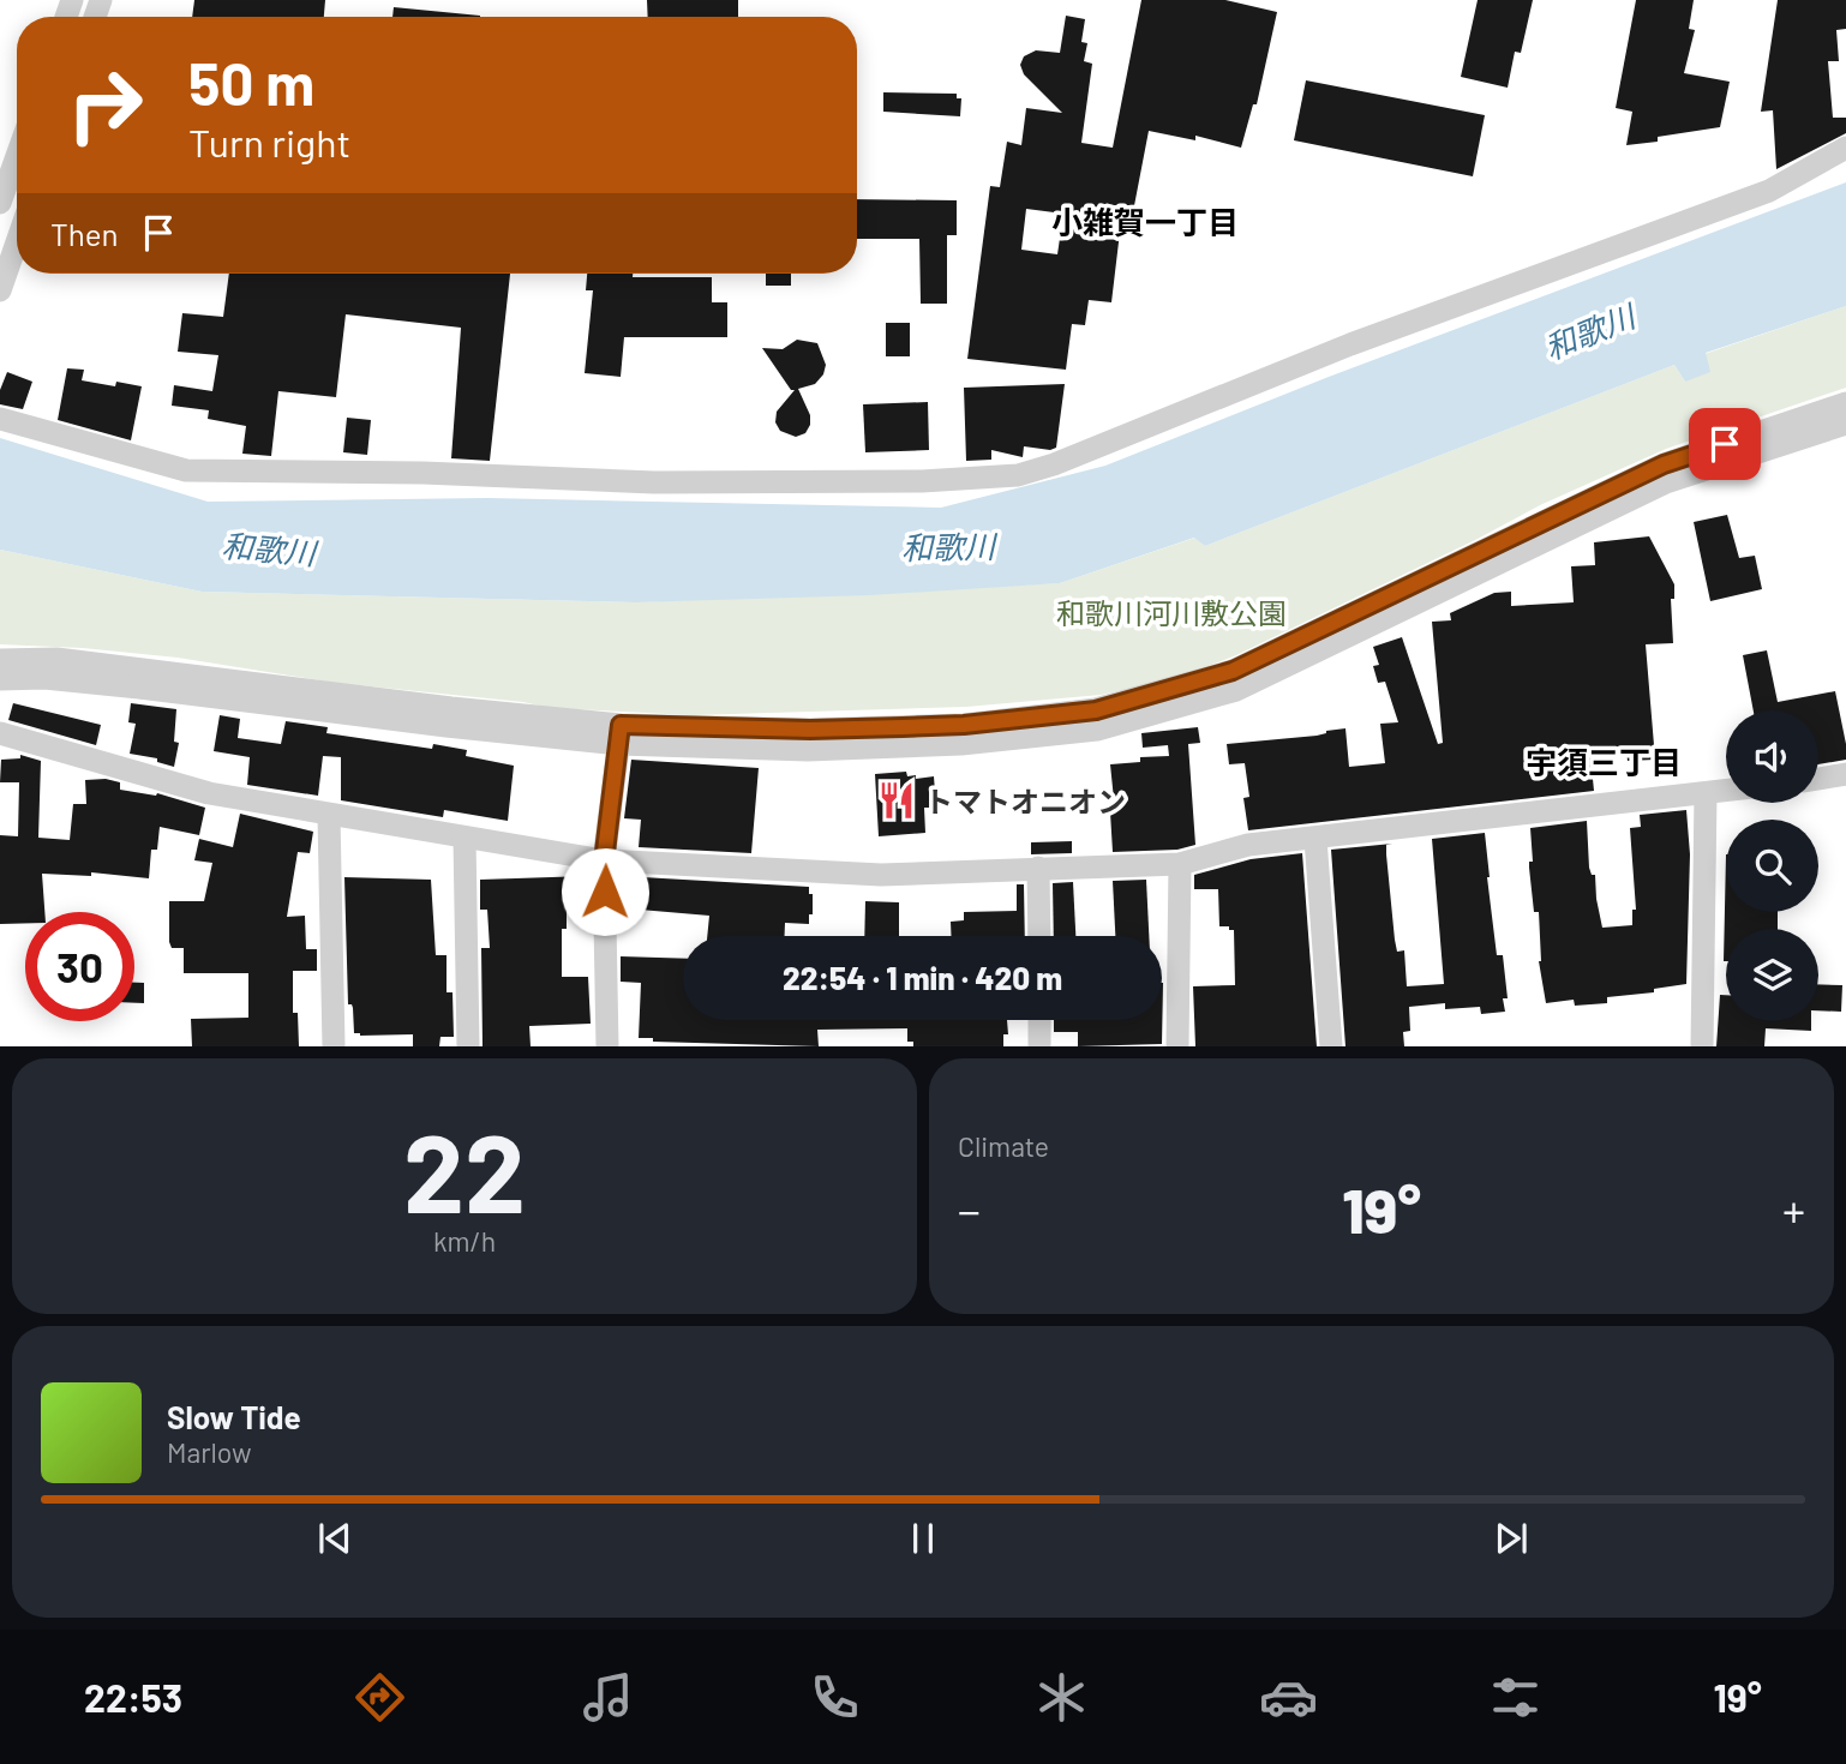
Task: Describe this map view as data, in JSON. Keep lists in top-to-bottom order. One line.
{"districts":["小雑賀一丁目","宇須三丁目"],"water":["和歌川"],"parks":["和歌川河川敷公園"],"places":{"restaurant":["トマトオニオン"]},"page":{"turn":["50 m","Turn right"],"then":"Then","limit":"30","trip":"22:54 · 1 min · 420 m","tile":[["22","km/h"],"Climate"],"heat":["−","19°","+"],"song":["Slow Tide","Marlow"],"tabs":["22:53","19°"]}}
